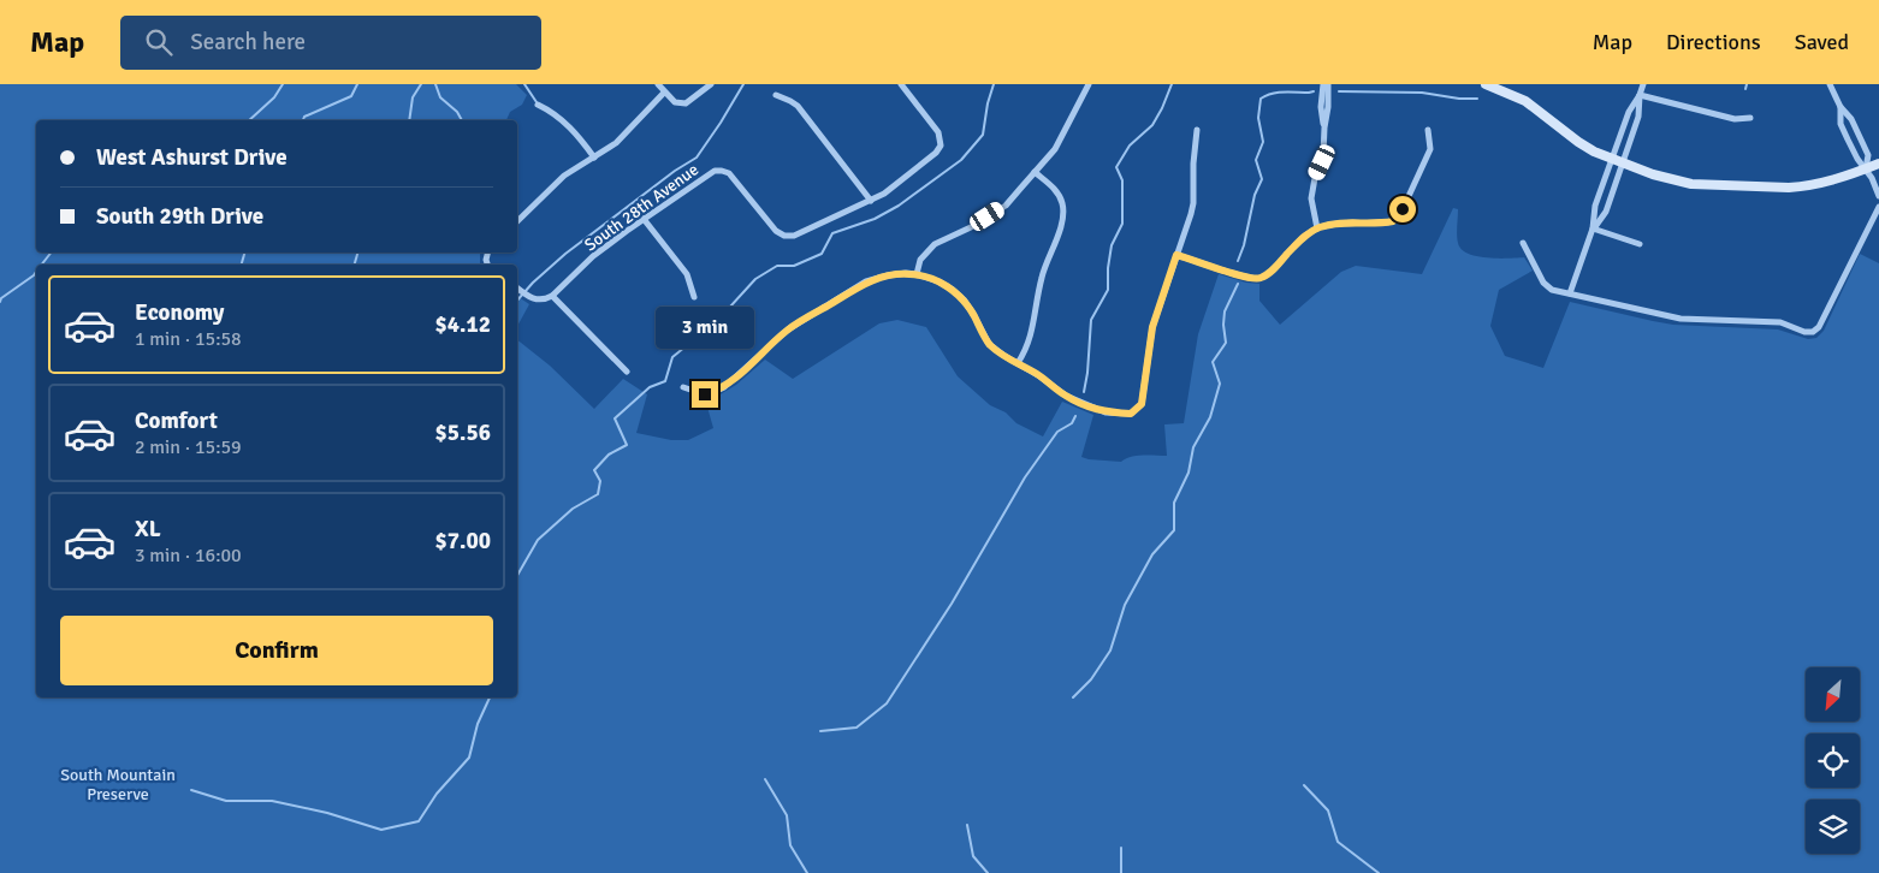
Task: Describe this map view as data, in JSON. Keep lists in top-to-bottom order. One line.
{"streets":{"street":["South 28th Avenue"]},"parks":["South Mountain Preserve"],"north":"bottom left","page":{"header":"Map","search":"Search here","nav":["Map","Directions","Saved"],"banner":["West Ashurst Drive","South 29th Drive"],"list":[{"name":"Economy","note":"1 min · 15:58","value":"$4.12"},{"name":"Comfort","note":"2 min · 15:59","value":"$5.56"},{"name":"XL","note":"3 min · 16:00","value":"$7.00"}],"bubble":"3 min","buttons":"Confirm"}}
